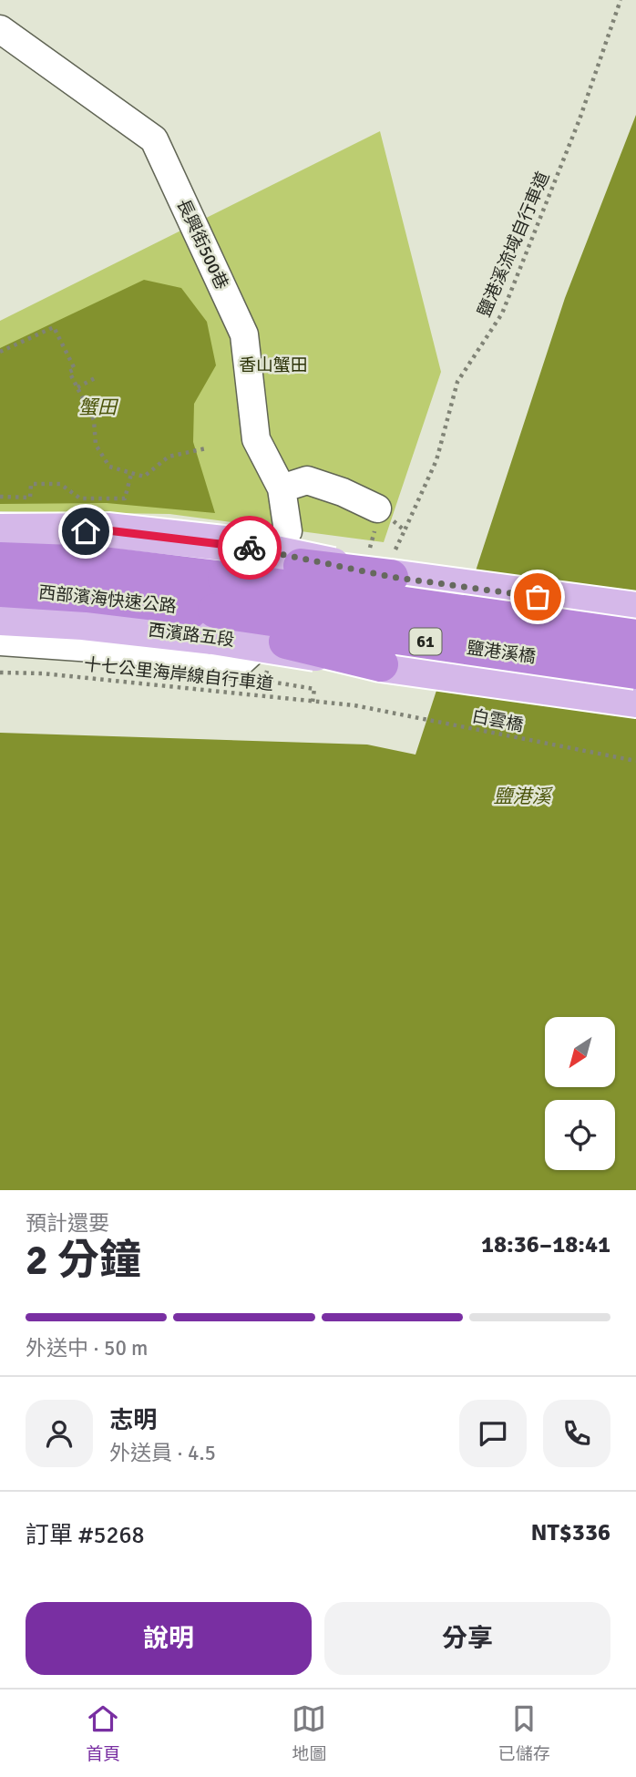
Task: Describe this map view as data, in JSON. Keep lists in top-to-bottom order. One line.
{"streets":{"highway":["西部濱海快速公路","61","鹽港溪橋"],"main road":["西濱路五段"],"lane":["長興街500巷"],"path":["鹽港溪流域自行車道","十七公里海岸線自行車道","白雲橋"]},"crossings":[["西部濱海快速公路","西濱路五段"],["西部濱海快速公路","61"],["西部濱海快速公路","鹽港溪橋"],["西濱路五段","61"],["西濱路五段","鹽港溪橋"],["61","鹽港溪橋"],["十七公里海岸線自行車道","白雲橋"]],"water":["蟹田","鹽港溪"],"parks":["香山蟹田"],"north":"bottom left","page":{"heading":["2 分鐘","預計還要","18:36–18:41"],"panel":["志明","外送員 · 4.5","訂單 #5268","NT$336"],"bar":"外送中 · 50 m","buttons":["說明","分享"],"tabs":["首頁","地圖","已儲存"]}}
